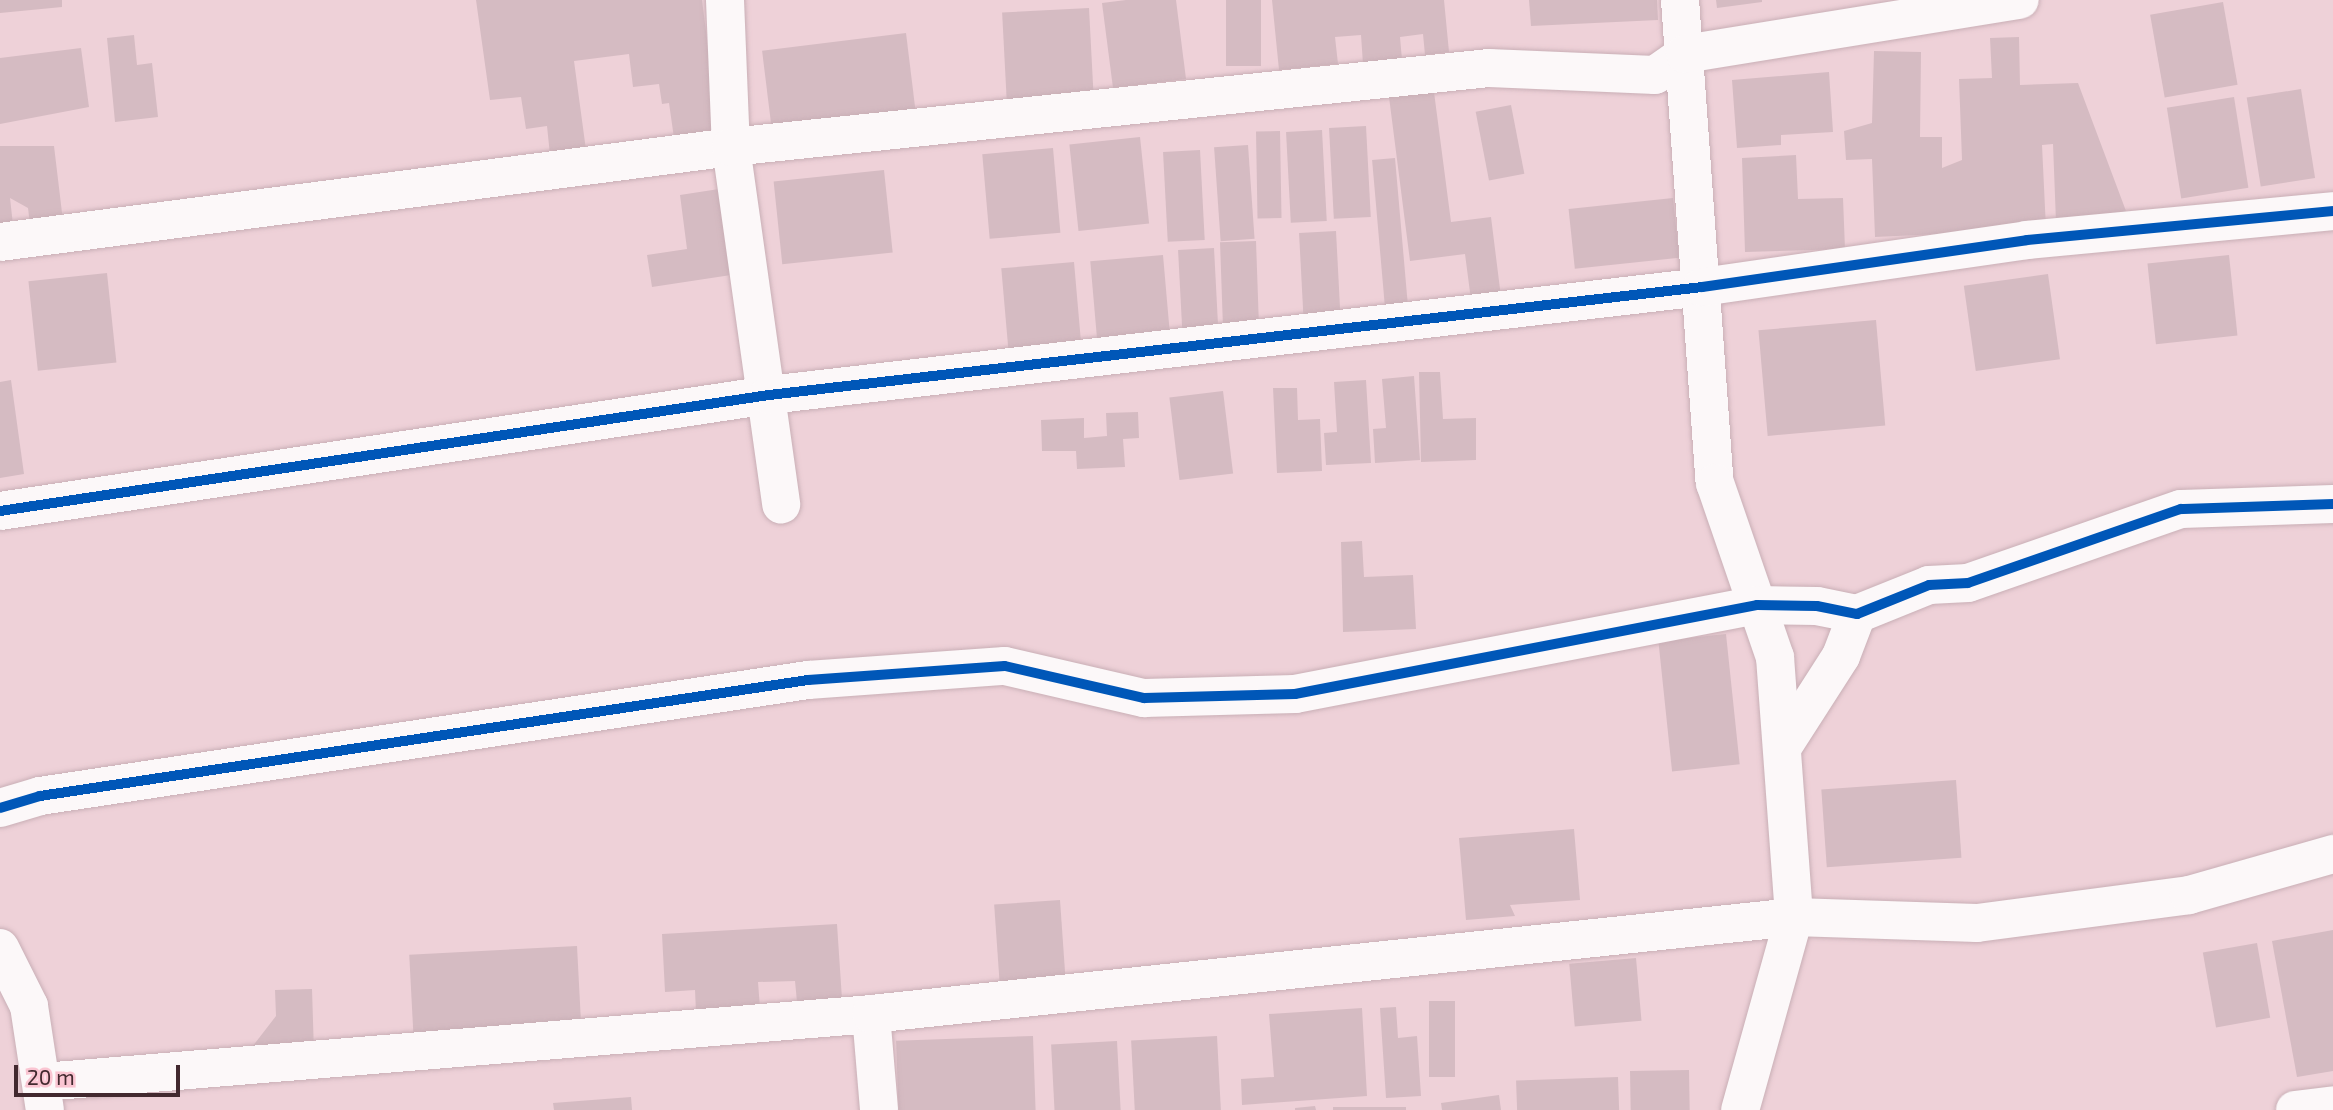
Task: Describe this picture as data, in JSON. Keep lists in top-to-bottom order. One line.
{"scale_bar":"20 m"}
